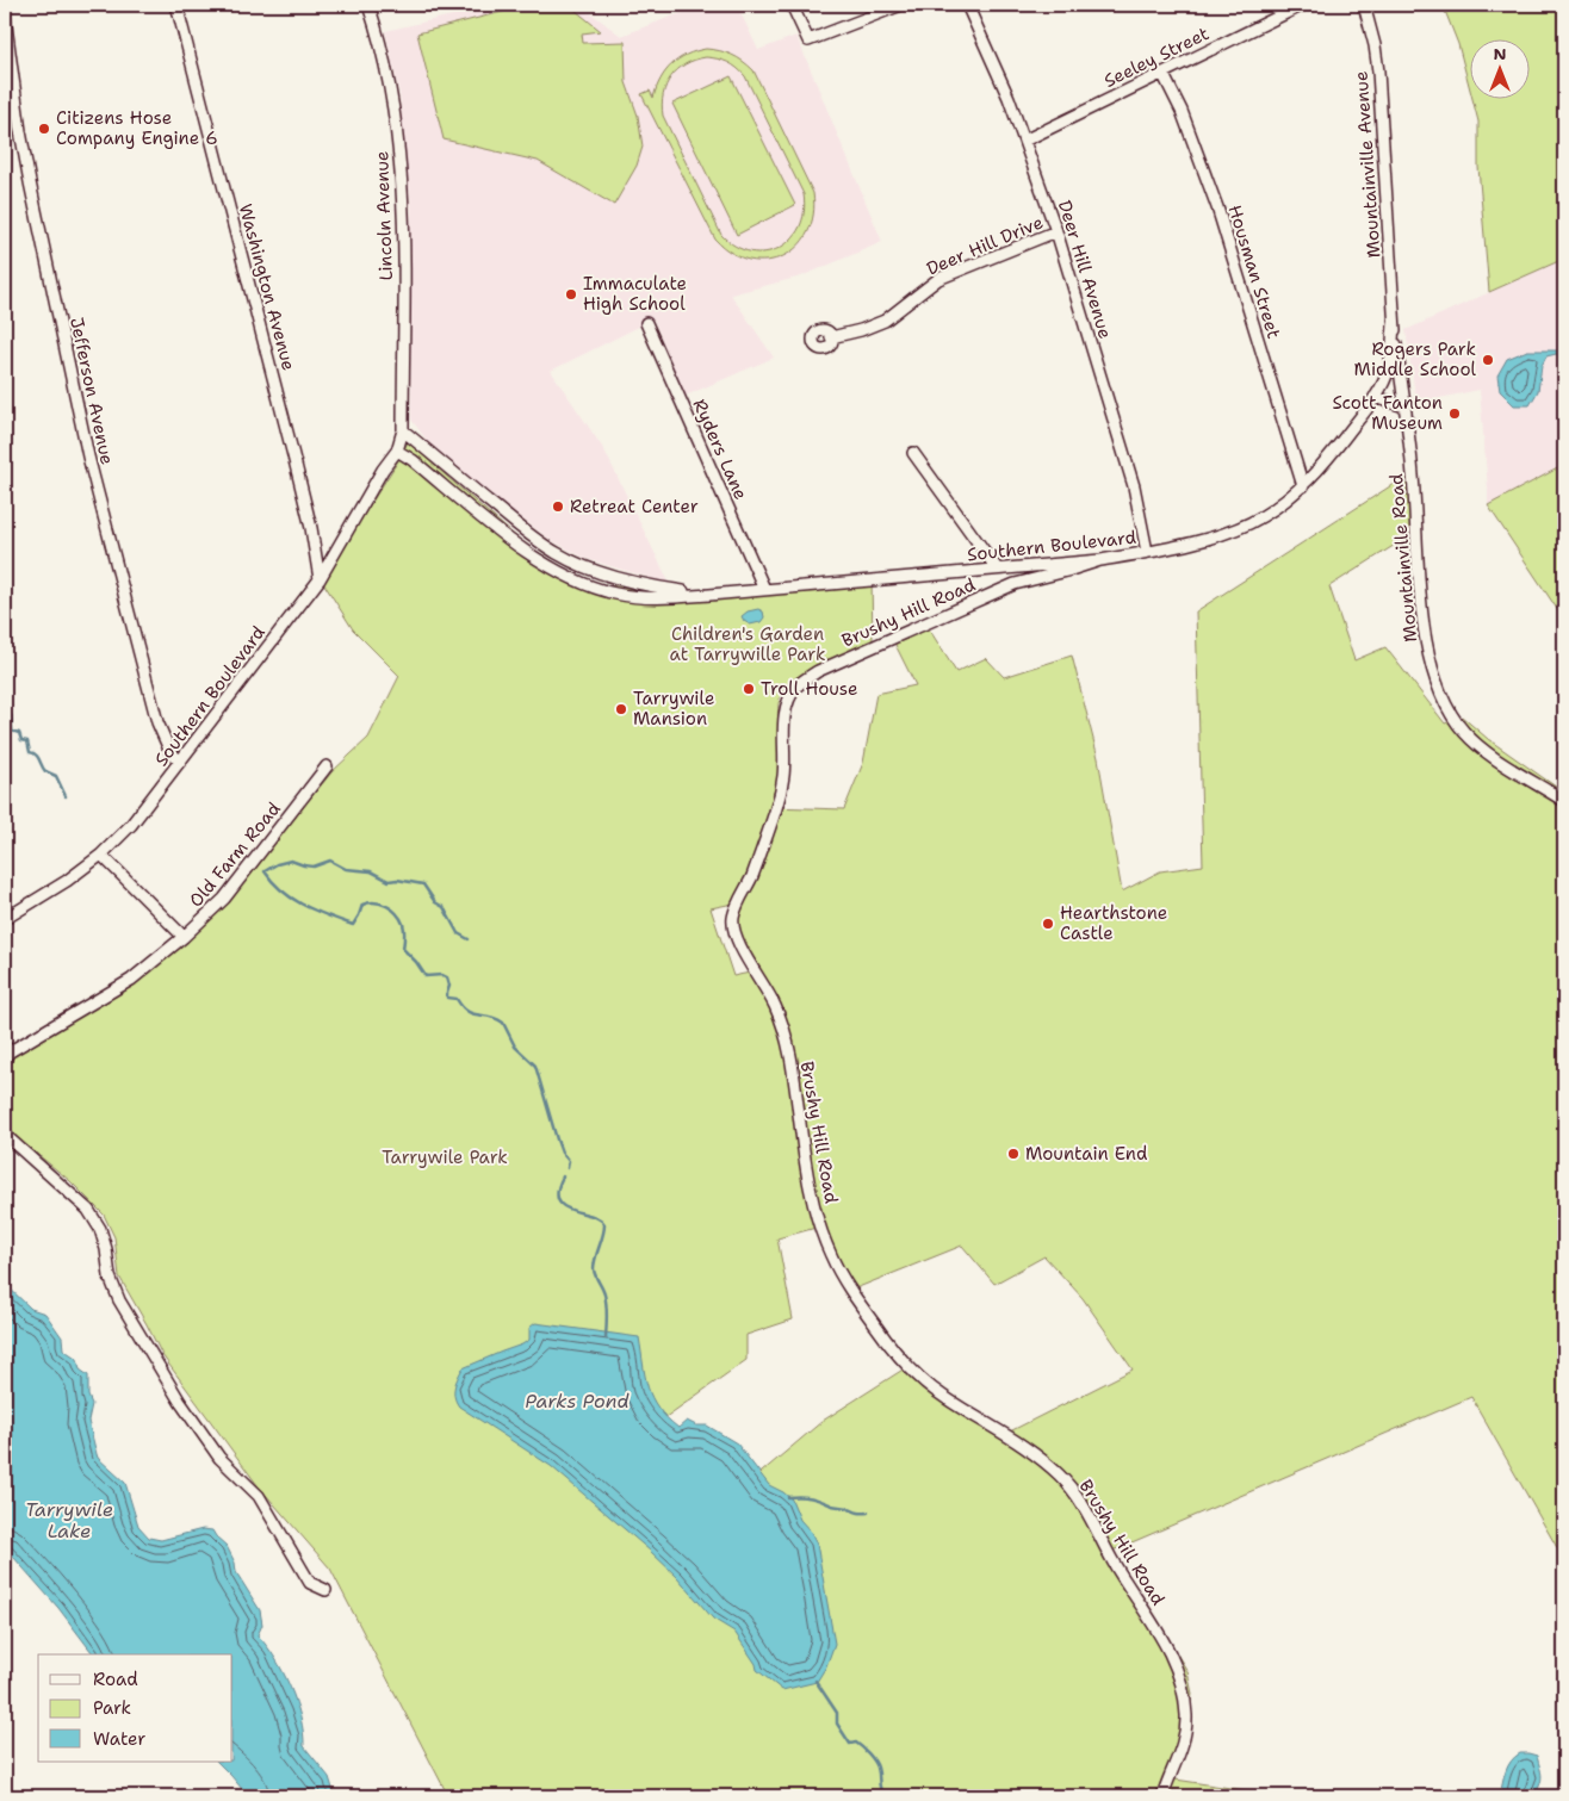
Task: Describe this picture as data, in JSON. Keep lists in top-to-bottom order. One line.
{"streets":{"street":["Seeley Street","Mountainville Avenue","Lincoln Avenue","Deer Hill Drive","Deer Hill Avenue","Housman Street","Washington Avenue","Jefferson Avenue","Ryders Lane","Southern Boulevard","Mountainville Road","Brushy Hill Road","Old Farm Road"]},"crossings":[["Seeley Street","Deer Hill Avenue"],["Seeley Street","Housman Street"],["Mountainville Avenue","Southern Boulevard"],["Mountainville Avenue","Mountainville Road"],["Lincoln Avenue","Southern Boulevard"],["Deer Hill Drive","Deer Hill Avenue"],["Deer Hill Avenue","Southern Boulevard"],["Housman Street","Southern Boulevard"],["Washington Avenue","Southern Boulevard"],["Jefferson Avenue","Southern Boulevard"],["Ryders Lane","Southern Boulevard"],["Southern Boulevard","Mountainville Road"],["Southern Boulevard","Brushy Hill Road"]],"water":["Parks Pond","Tarrywile Lake"],"parks":["Children's Garden at Tarrywille Park","Tarrywile Park"],"places":["Citizens Hose Company Engine 6","Immaculate High School","Rogers Park Middle School","Scott Fanton Museum","Retreat Center","Troll House","Tarrywile Mansion","Hearthstone Castle","Mountain End"],"legend":["Road","Park","Water"],"north":"top"}
